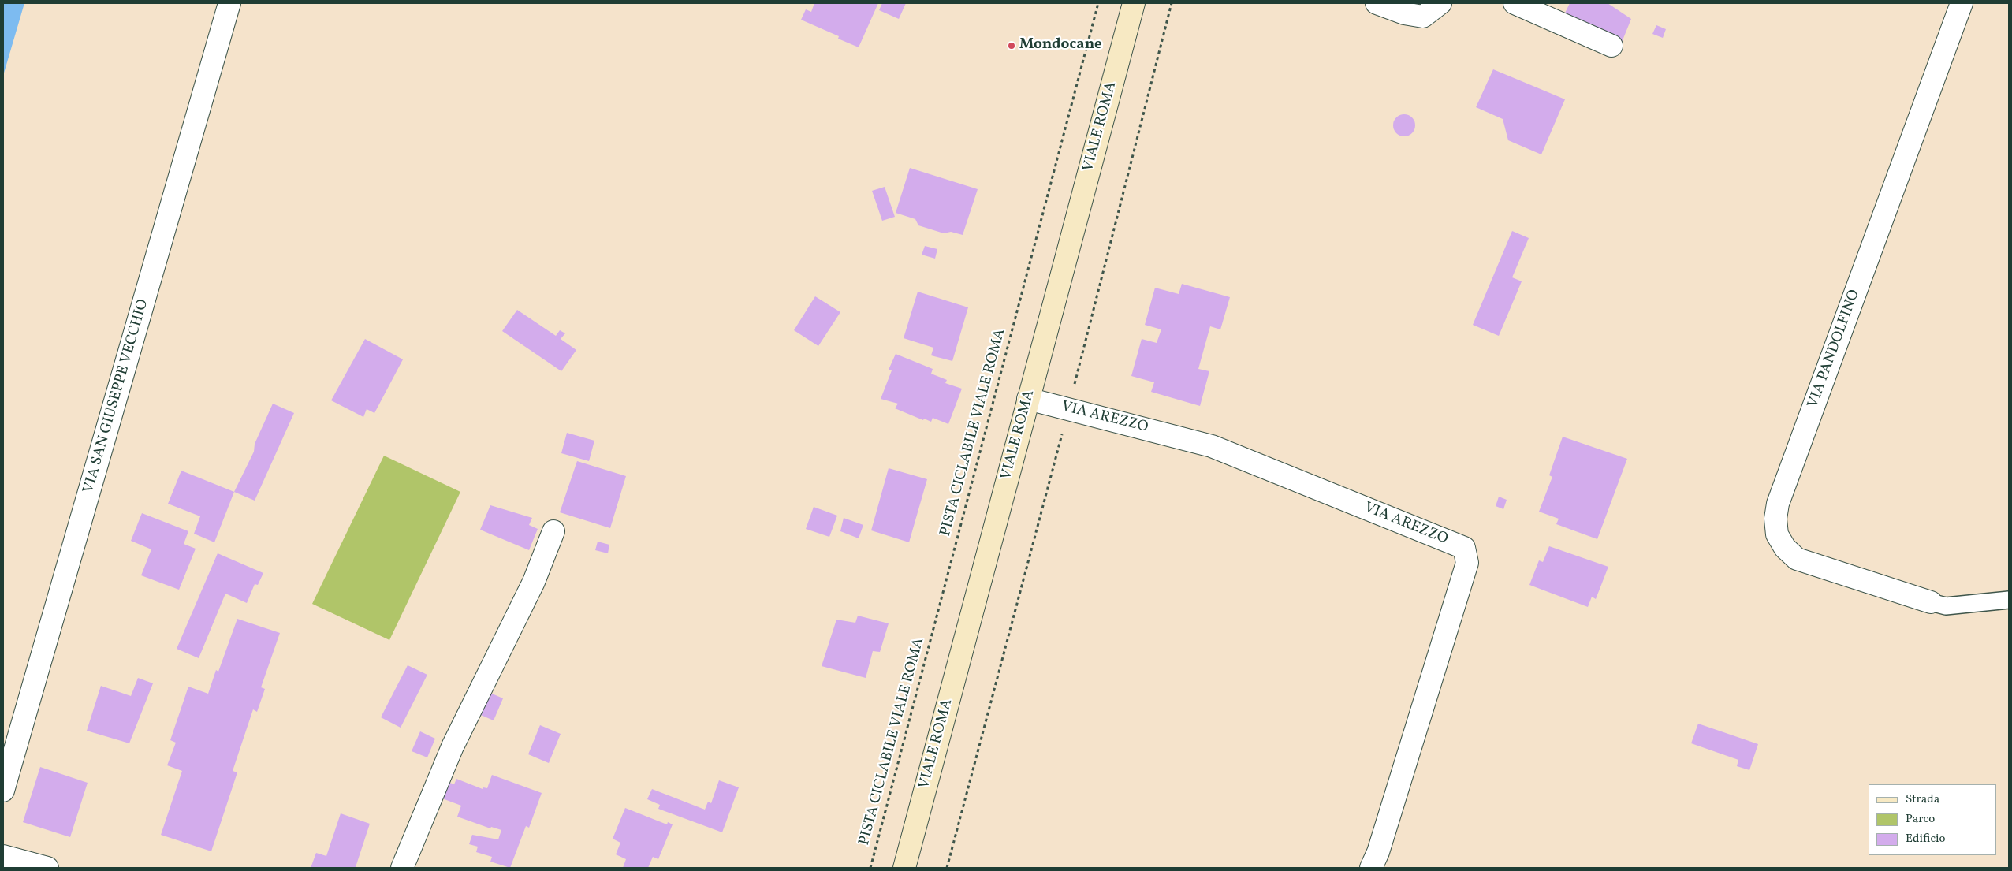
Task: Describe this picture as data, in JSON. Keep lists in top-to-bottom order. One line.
{"streets":{"main road":["VIALE ROMA"],"street":["VIA PANDOLFINO","VIA SAN GIUSEPPE VECCHIO","VIA AREZZO"],"path":["PISTA CICLABILE VIALE ROMA"]},"crossings":[["VIALE ROMA","VIA AREZZO"]],"places":["Mondocane"],"legend":["Strada","Parco","Edificio"]}
